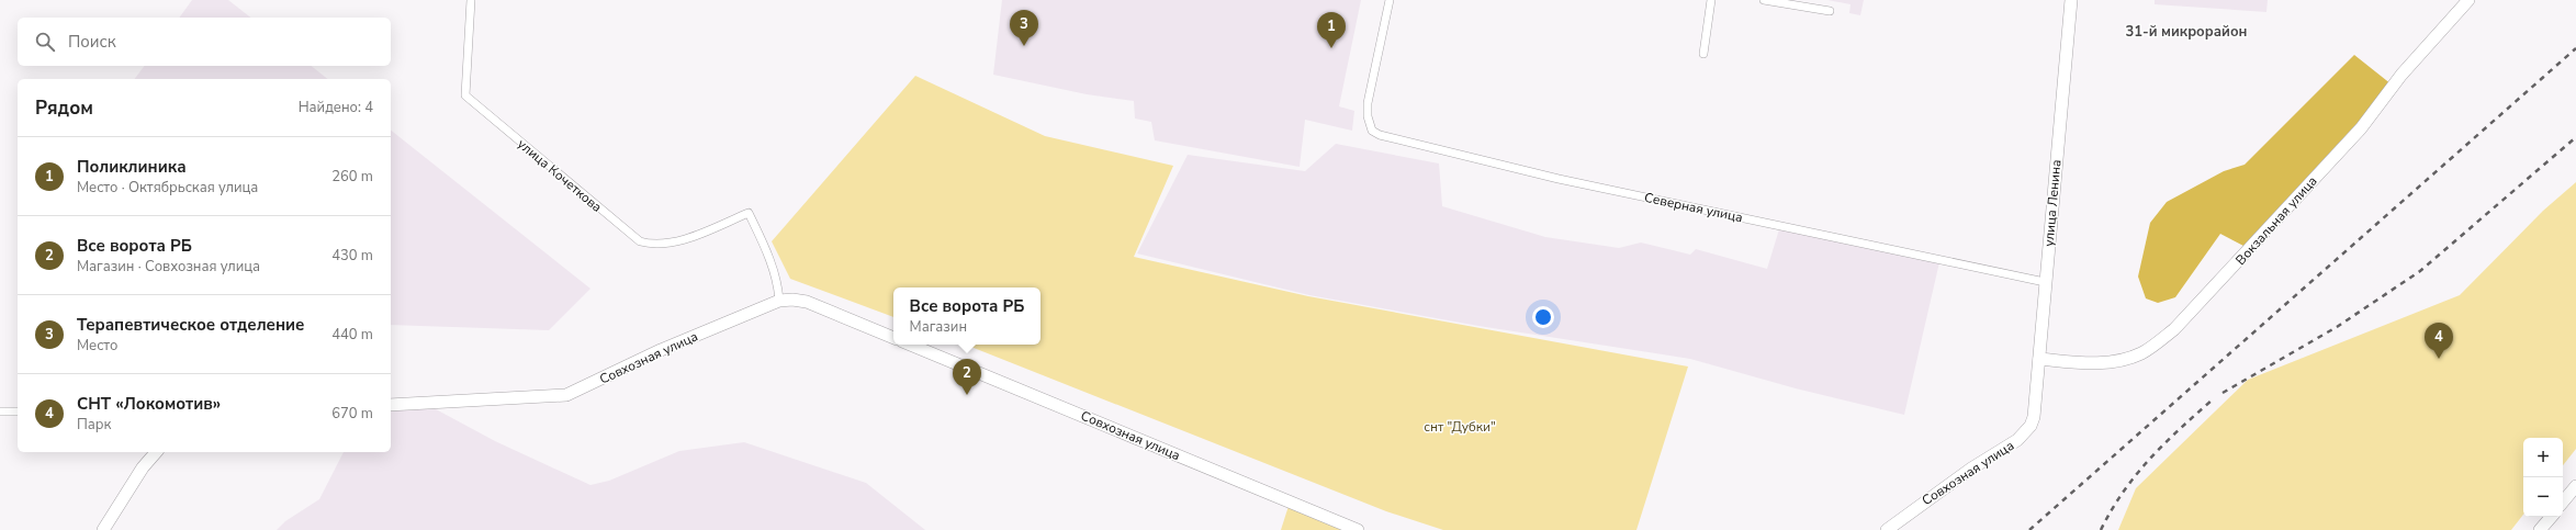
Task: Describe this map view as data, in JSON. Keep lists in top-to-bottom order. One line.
{"streets":{"street":["улица Кочеткова","улица Ленина","Северная улица","Вокзальная улица","Совхозная улица"]},"crossings":[["улица Кочеткова","Совхозная улица"],["улица Ленина","Северная улица"],["улица Ленина","Вокзальная улица"],["улица Ленина","Совхозная улица"]],"districts":["31-й микрорайон"],"parks":["снт \"Дубки\""],"page":{"pins":["3","1","4","2"],"search":"Поиск","heading":["Рядом","Найдено: 4"],"list":[{"mark":"1","name":"Поликлиника","note":"Место · Октябрьская улица","value":"260 m"},{"mark":"2","name":"Все ворота РБ","note":"Магазин · Совхозная улица","value":"430 m"},{"mark":"3","name":"Терапевтическое отделение","note":"Место","value":"440 m"},{"mark":"4","name":"СНТ «Локомотив»","note":"Парк","value":"670 m"}],"popup":["Все ворота РБ","Магазин"],"map_buttons":["+","−"]}}
